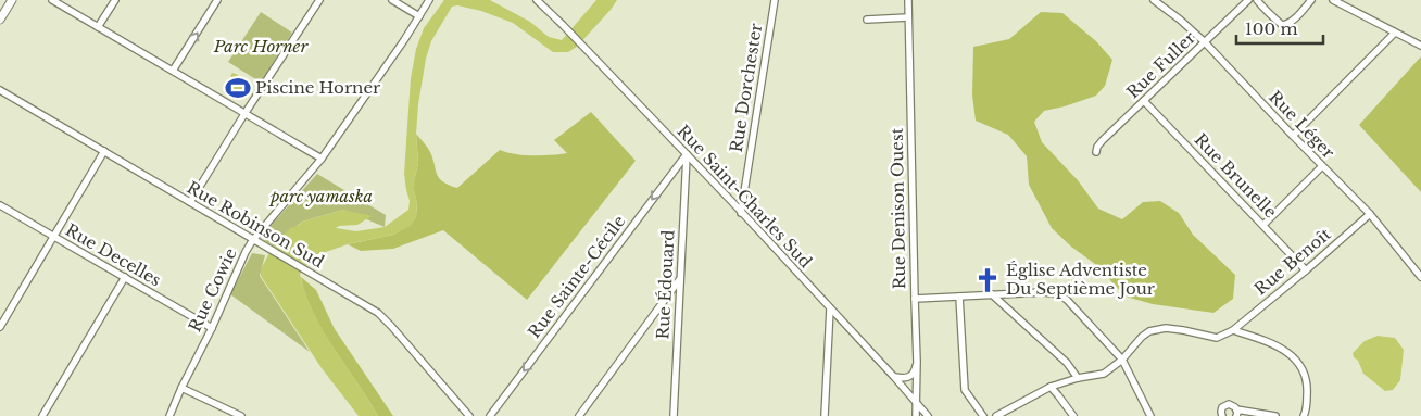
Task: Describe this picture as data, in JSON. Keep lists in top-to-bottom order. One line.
{"streets":{"street":["Rue Fuller","Rue Dorchester","Rue Léger","Rue Brunelle","Rue Saint-Charles Sud","Rue Denison Ouest","Rue Robinson Sud","Rue Decelles","Rue Benoît","Rue Sainte-Cécile","Rue Édouard","Rue Cowie"]},"crossings":[["Rue Fuller","Rue Léger"],["Rue Fuller","Rue Brunelle"],["Rue Dorchester","Rue Saint-Charles Sud"],["Rue Léger","Rue Benoît"],["Rue Brunelle","Rue Benoît"],["Rue Saint-Charles Sud","Rue Denison Ouest"],["Rue Saint-Charles Sud","Rue Sainte-Cécile"],["Rue Saint-Charles Sud","Rue Édouard"],["Rue Robinson Sud","Rue Cowie"],["Rue Decelles","Rue Cowie"],["Rue Sainte-Cécile","Rue Édouard"]],"one_way":["Rue Sainte-Cécile"],"parks":["Parc Horner","parc yamaska"],"places":{"sports":["Piscine Horner"],"church":["Église Adventiste Du Septième Jour"]},"scale_bar":"100 m"}
